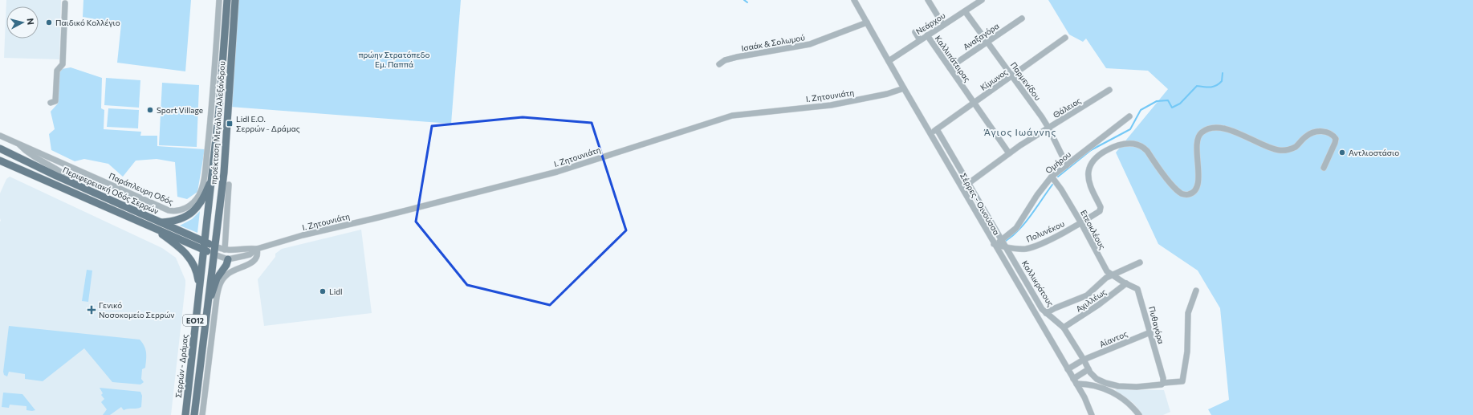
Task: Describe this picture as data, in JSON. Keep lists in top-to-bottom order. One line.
{"streets":{"main road":["προέκταση Μεγάλου Αλεξάνδρου","Περιφερειακή Οδός Σερρών","ΕΟ12","Σερρών - Δράμας"],"street":["Νεάρχου","Αναξαγόρα","Ισαάκ & Σολωμού","Καλλιπάτειρας","Κίμωνος","Παρμενίδου","Ι. Ζητουνιάτη","Θάλειας","Ομήρου","Παράπλευρη Οδός","Σέρρες - Οινούσσα","Ετεοκλέους","Πολυνέκου","Καλλικράτους","Αχιλλέως","Πυθαγόρα","Αίαντος"]},"crossings":[["Νεάρχου","Καλλιπάτειρας"],["Νεάρχου","Παρμενίδου"],["Νεάρχου","Σέρρες - Οινούσσα"],["Αναξαγόρα","Καλλιπάτειρας"],["Αναξαγόρα","Παρμενίδου"],["Ισαάκ & Σολωμού","Σέρρες - Οινούσσα"],["Καλλιπάτειρας","Κίμωνος"],["Καλλιπάτειρας","Θάλειας"],["Κίμωνος","Παρμενίδου"],["Κίμωνος","Σέρρες - Οινούσσα"],["Κίμωνος","Καλλικράτους"],["Παρμενίδου","Θάλειας"],["Παρμενίδου","Ομήρου"],["Ι. Ζητουνιάτη","Σέρρες - Οινούσσα"],["Θάλειας","Καλλικράτους"],["προέκταση Μεγάλου Αλεξάνδρου","Περιφερειακή Οδός Σερρών"],["προέκταση Μεγάλου Αλεξάνδρου","ΕΟ12"],["προέκταση Μεγάλου Αλεξάνδρου","Σερρών - Δράμας"],["Ομήρου","Σέρρες - Οινούσσα"],["Ομήρου","Ετεοκλέους"],["Ομήρου","Πολυνέκου"],["Ομήρου","Καλλικράτους"],["Περιφερειακή Οδός Σερρών","ΕΟ12"],["Περιφερειακή Οδός Σερρών","Σερρών - Δράμας"],["Σέρρες - Οινούσσα","Πολυνέκου"],["Σέρρες - Οινούσσα","Αίαντος"],["Ετεοκλέους","Πολυνέκου"],["Ετεοκλέους","Αχιλλέως"],["Ετεοκλέους","Πυθαγόρα"],["Πολυνέκου","Καλλικράτους"],["Καλλικράτους","Αχιλλέως"],["Καλλικράτους","Πυθαγόρα"],["Καλλικράτους","Αίαντος"],["Αχιλλέως","Πυθαγόρα"],["Πυθαγόρα","Αίαντος"]],"districts":["Άγιος Ιωάννης"],"parks":["πρώην Στρατόπεδο Εμ. Παππά"],"places":{"other":["Παιδικό Κολλέγιο","Sport Village","Αντλιοστάσιο","Lidl"],"transit":["Lidl Ε.Ο. Σερρών - Δράμας"],"health":["Γενικό Νοσοκομείο Σερρών"]},"north":"right"}
